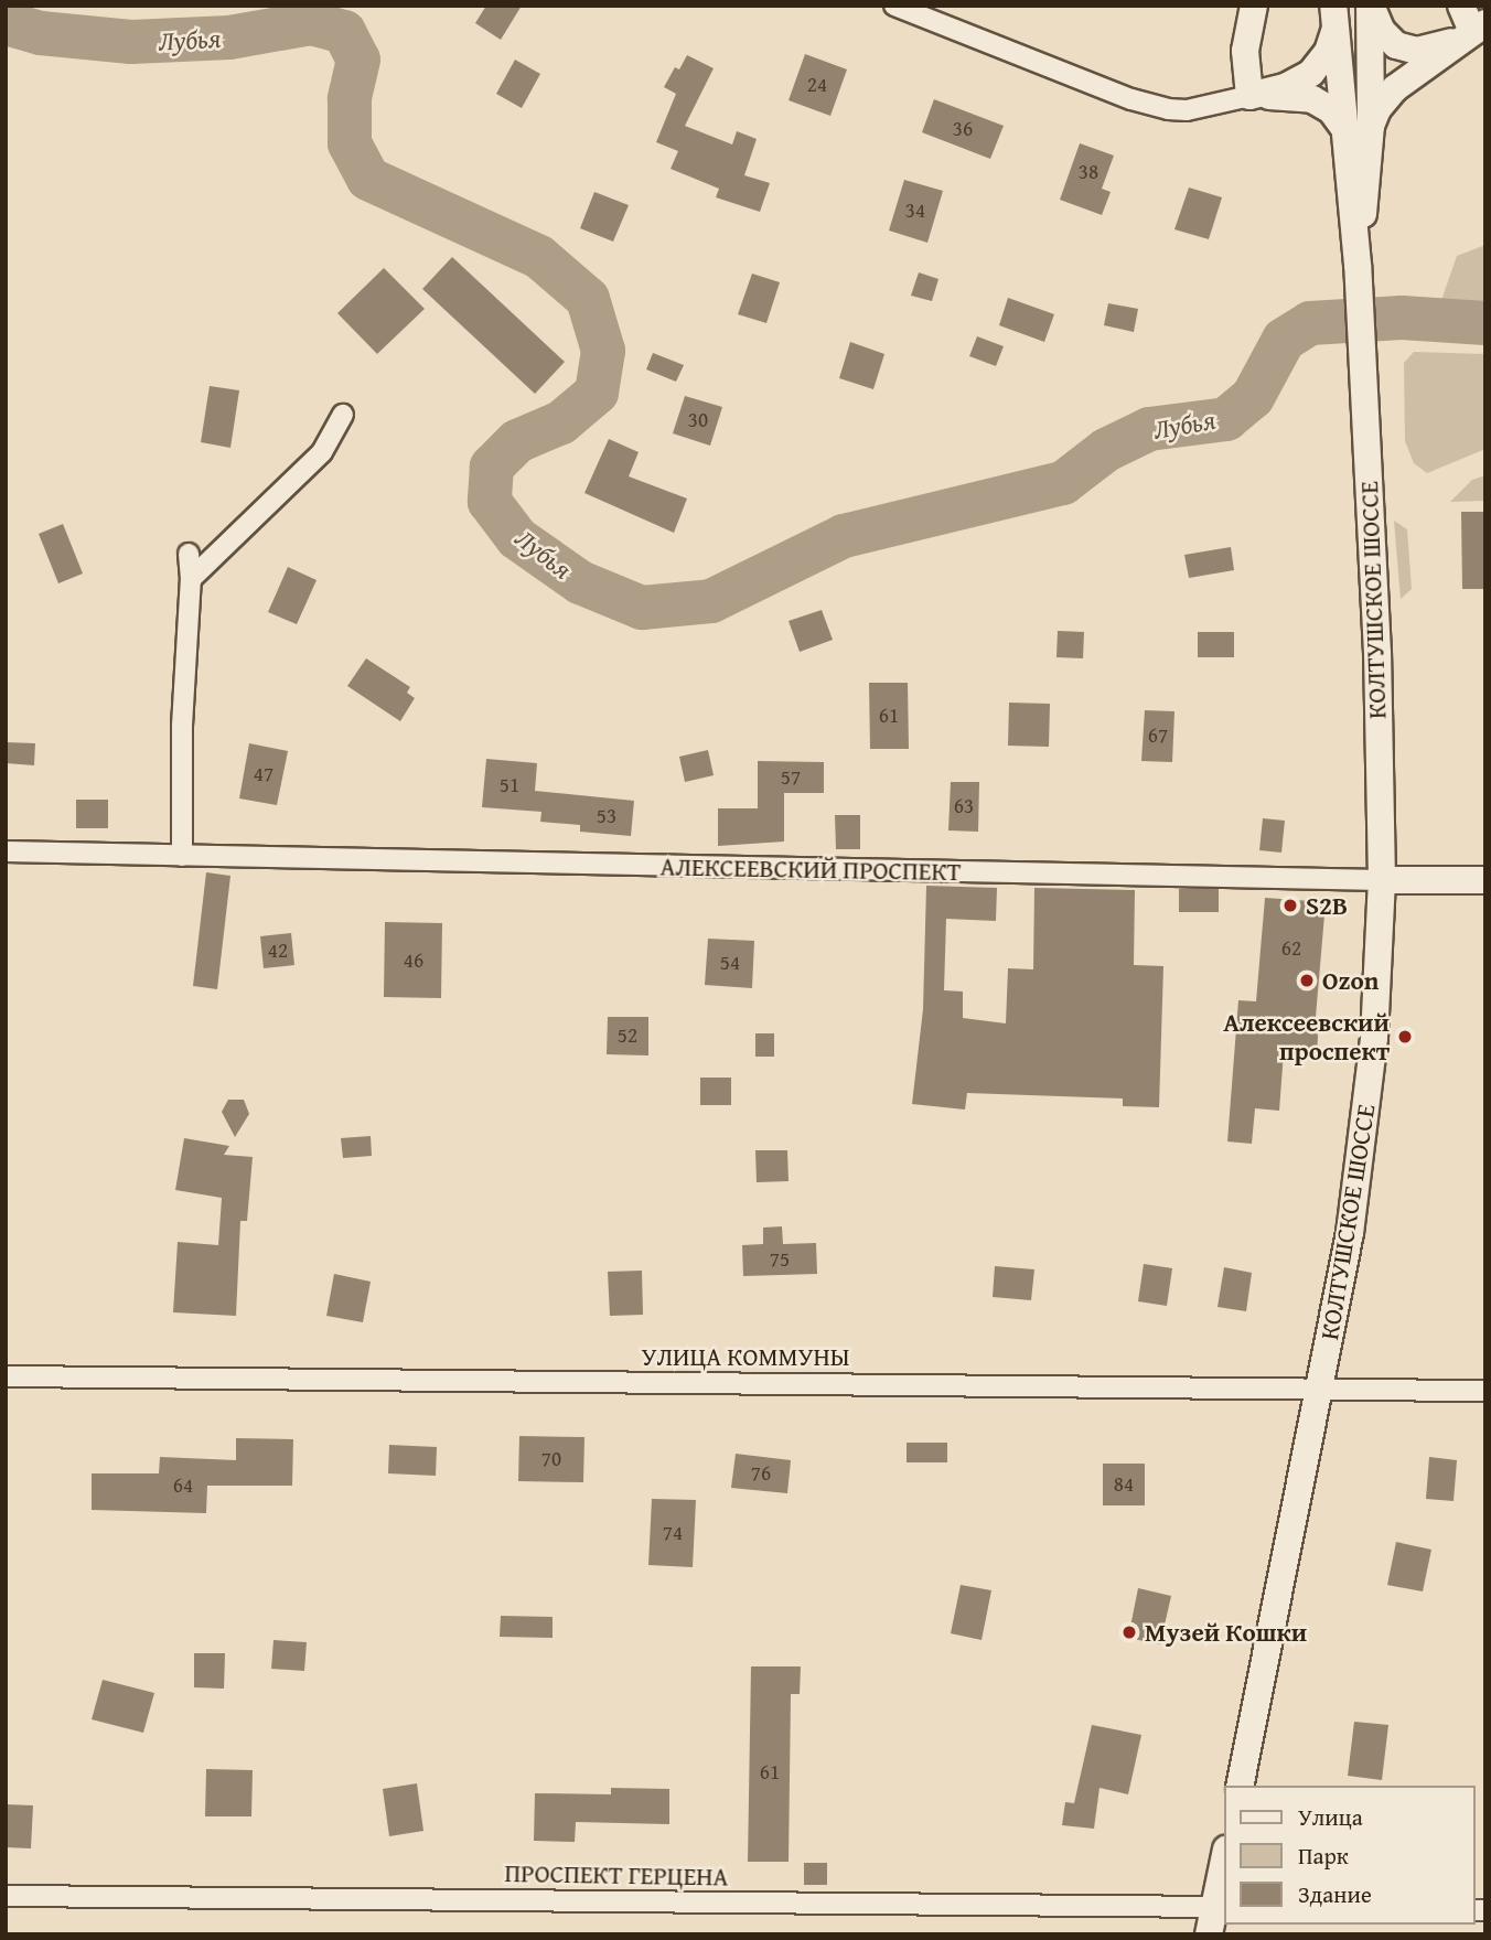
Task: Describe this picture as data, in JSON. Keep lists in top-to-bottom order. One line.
{"streets":{"main road":["КОЛТУШСКОЕ ШОССЕ","АЛЕКСЕЕВСКИЙ ПРОСПЕКТ"],"street":["УЛИЦА КОММУНЫ","ПРОСПЕКТ ГЕРЦЕНА"]},"crossings":[["КОЛТУШСКОЕ ШОССЕ","АЛЕКСЕЕВСКИЙ ПРОСПЕКТ"],["КОЛТУШСКОЕ ШОССЕ","УЛИЦА КОММУНЫ"]],"water":["Лубья"],"places":["S2B","Ozon","Алексеевский проспект","Музей Кошки"],"house_numbers":["24","36","38","34","30","61","67","47","57","51","63","53","62","42","46","54","52","75","70","76","84","64","74","61"],"legend":["Улица","Парк","Здание"]}
